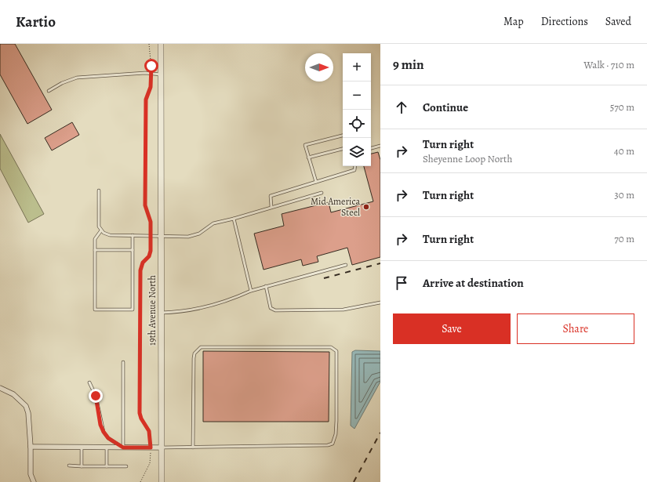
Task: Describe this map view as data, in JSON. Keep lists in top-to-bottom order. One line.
{"streets":{"street":["19th Avenue North"]},"places":["Mid America Steel"],"north":"right","page":{"header":"Kartio","nav":["Map","Directions","Saved"],"heading":["9 min","Walk · 710 m"],"map_buttons":["+","−"],"list":[["Continue","570 m"],["Turn right","Sheyenne Loop North","40 m"],["Turn right","30 m"],["Turn right","70 m"],"Arrive at destination"],"buttons":["Save","Share"]}}
